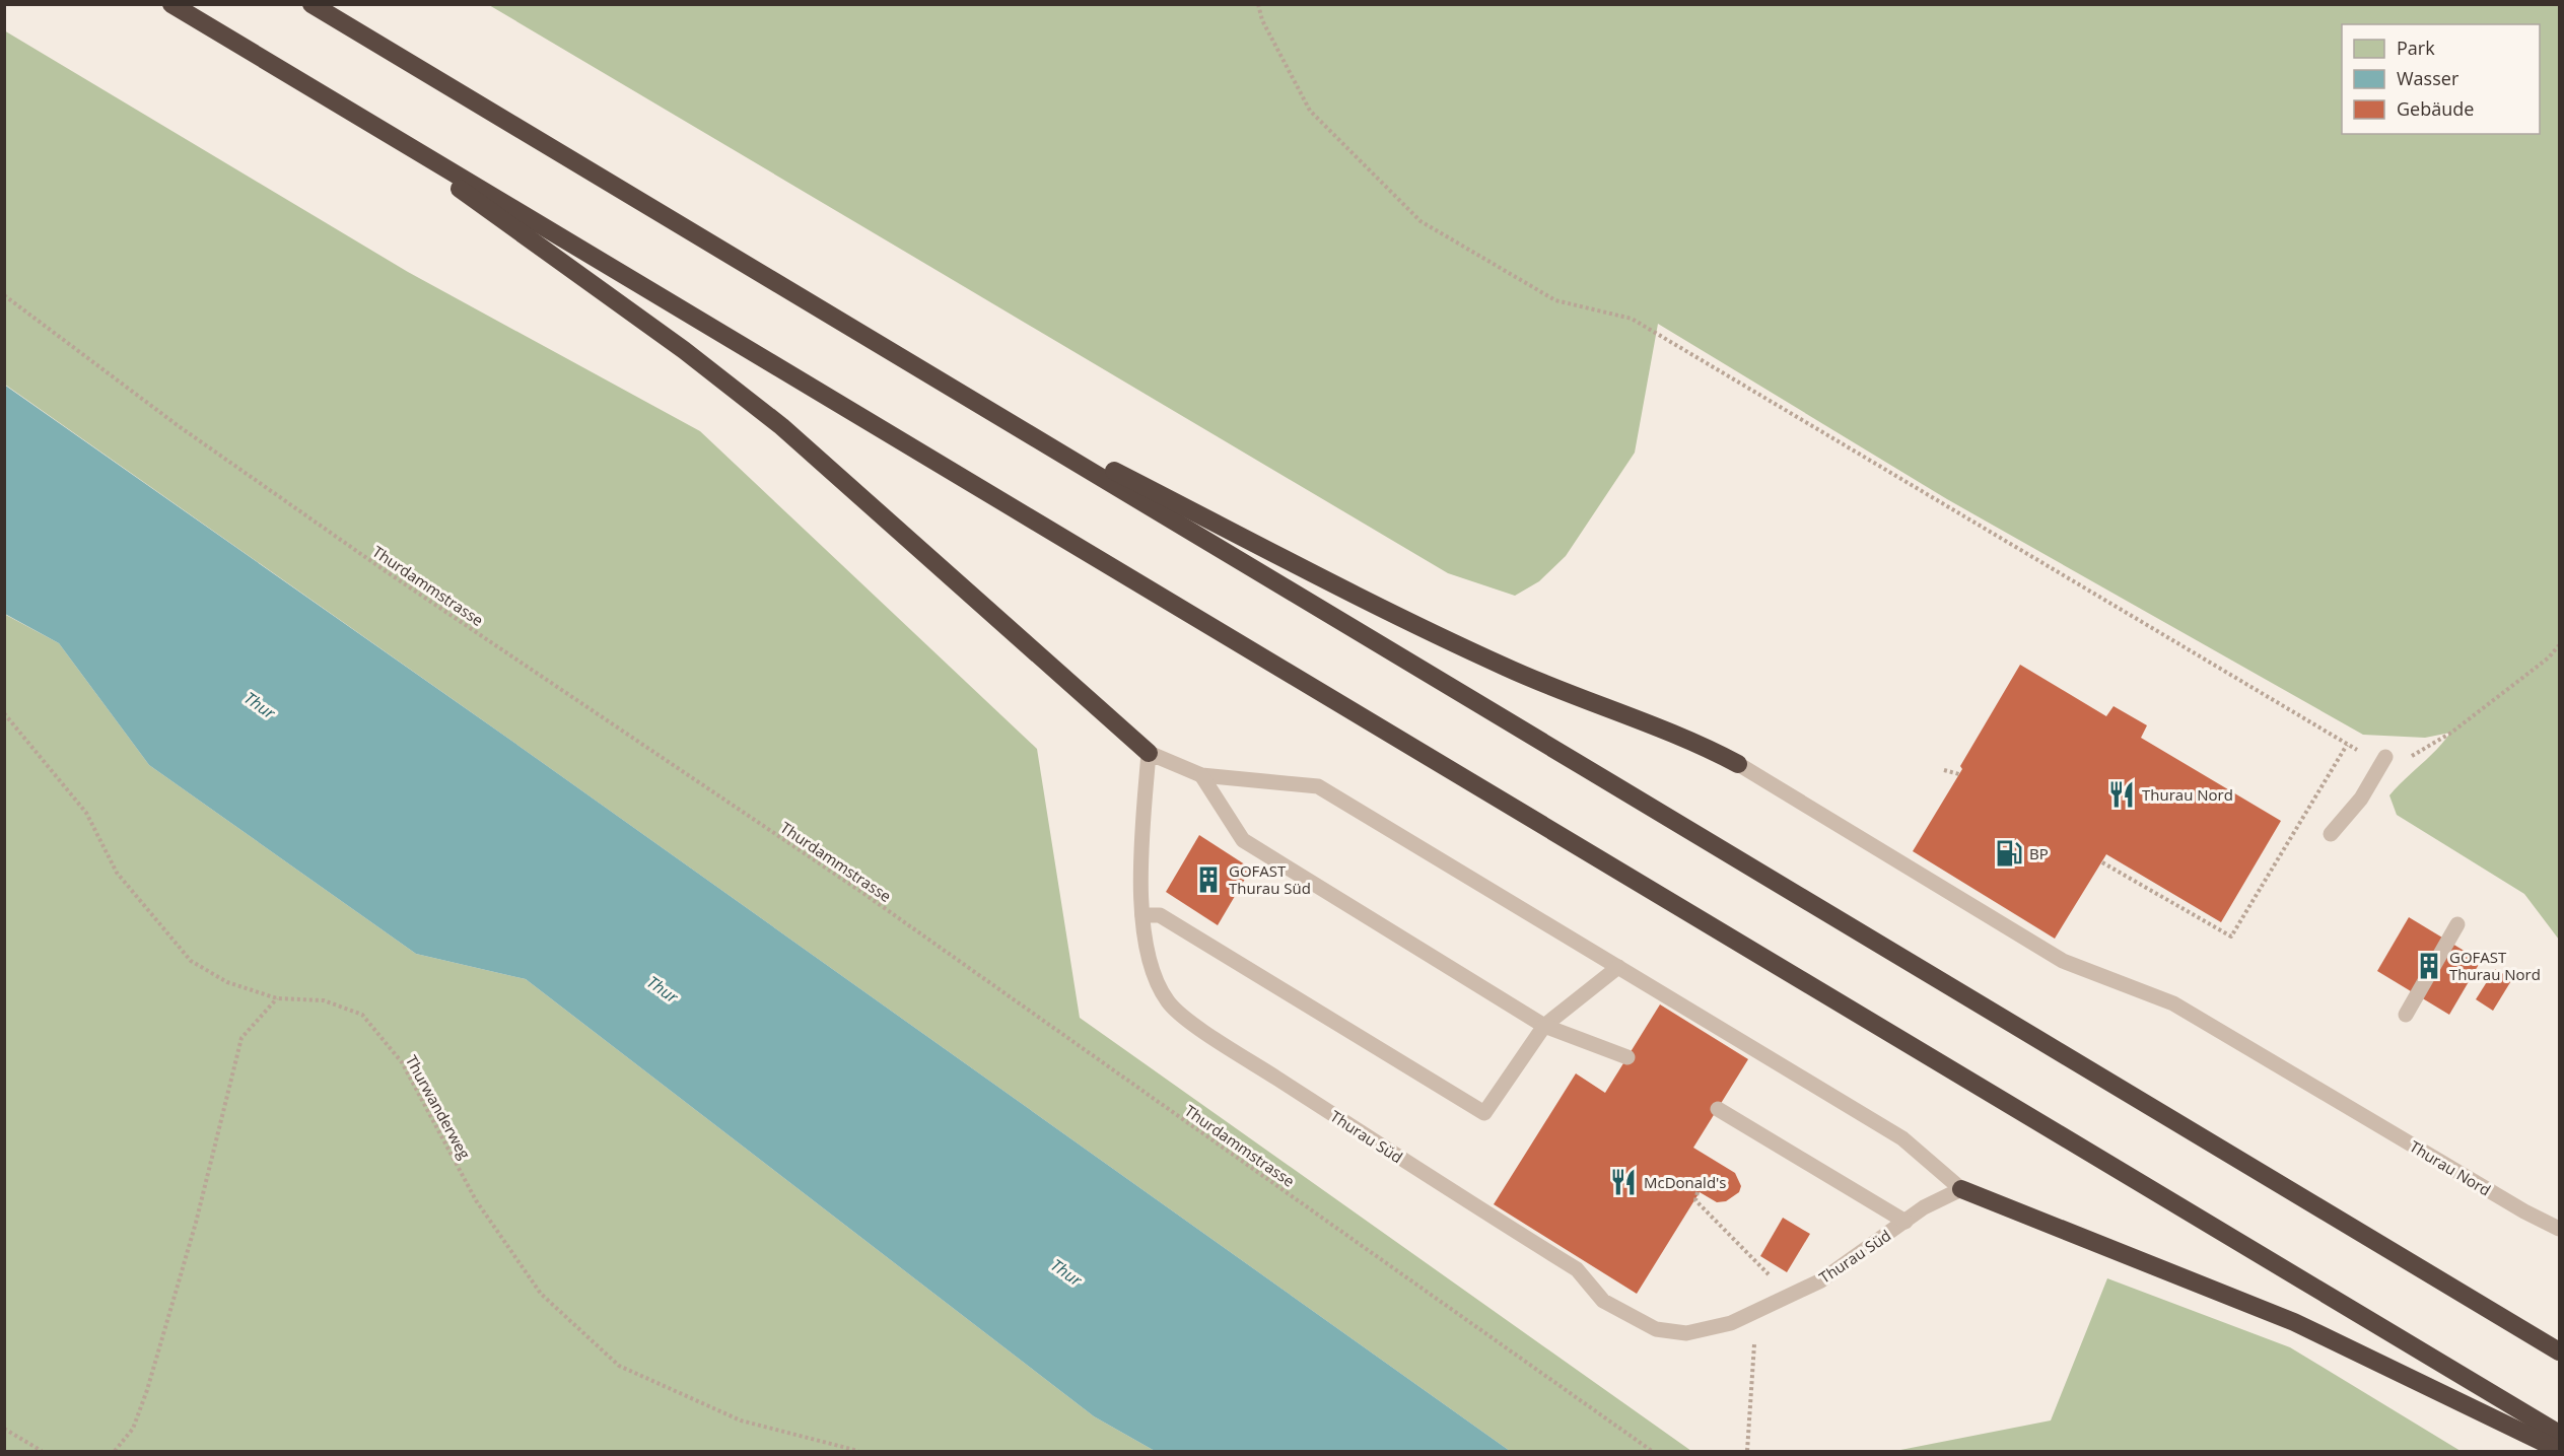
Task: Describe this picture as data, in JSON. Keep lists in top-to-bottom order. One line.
{"streets":{"lane":["Thurau Süd","Thurau Nord"],"path":["Thurdammstrasse","Thurwanderweg"]},"water":["Thur"],"places":{"restaurant":["Thurau Nord","McDonald's"],"fuel station":["BP"],"building":["GOFAST Thurau Süd","GOFAST Thurau Nord"]},"legend":["Park","Wasser","Gebäude"]}
